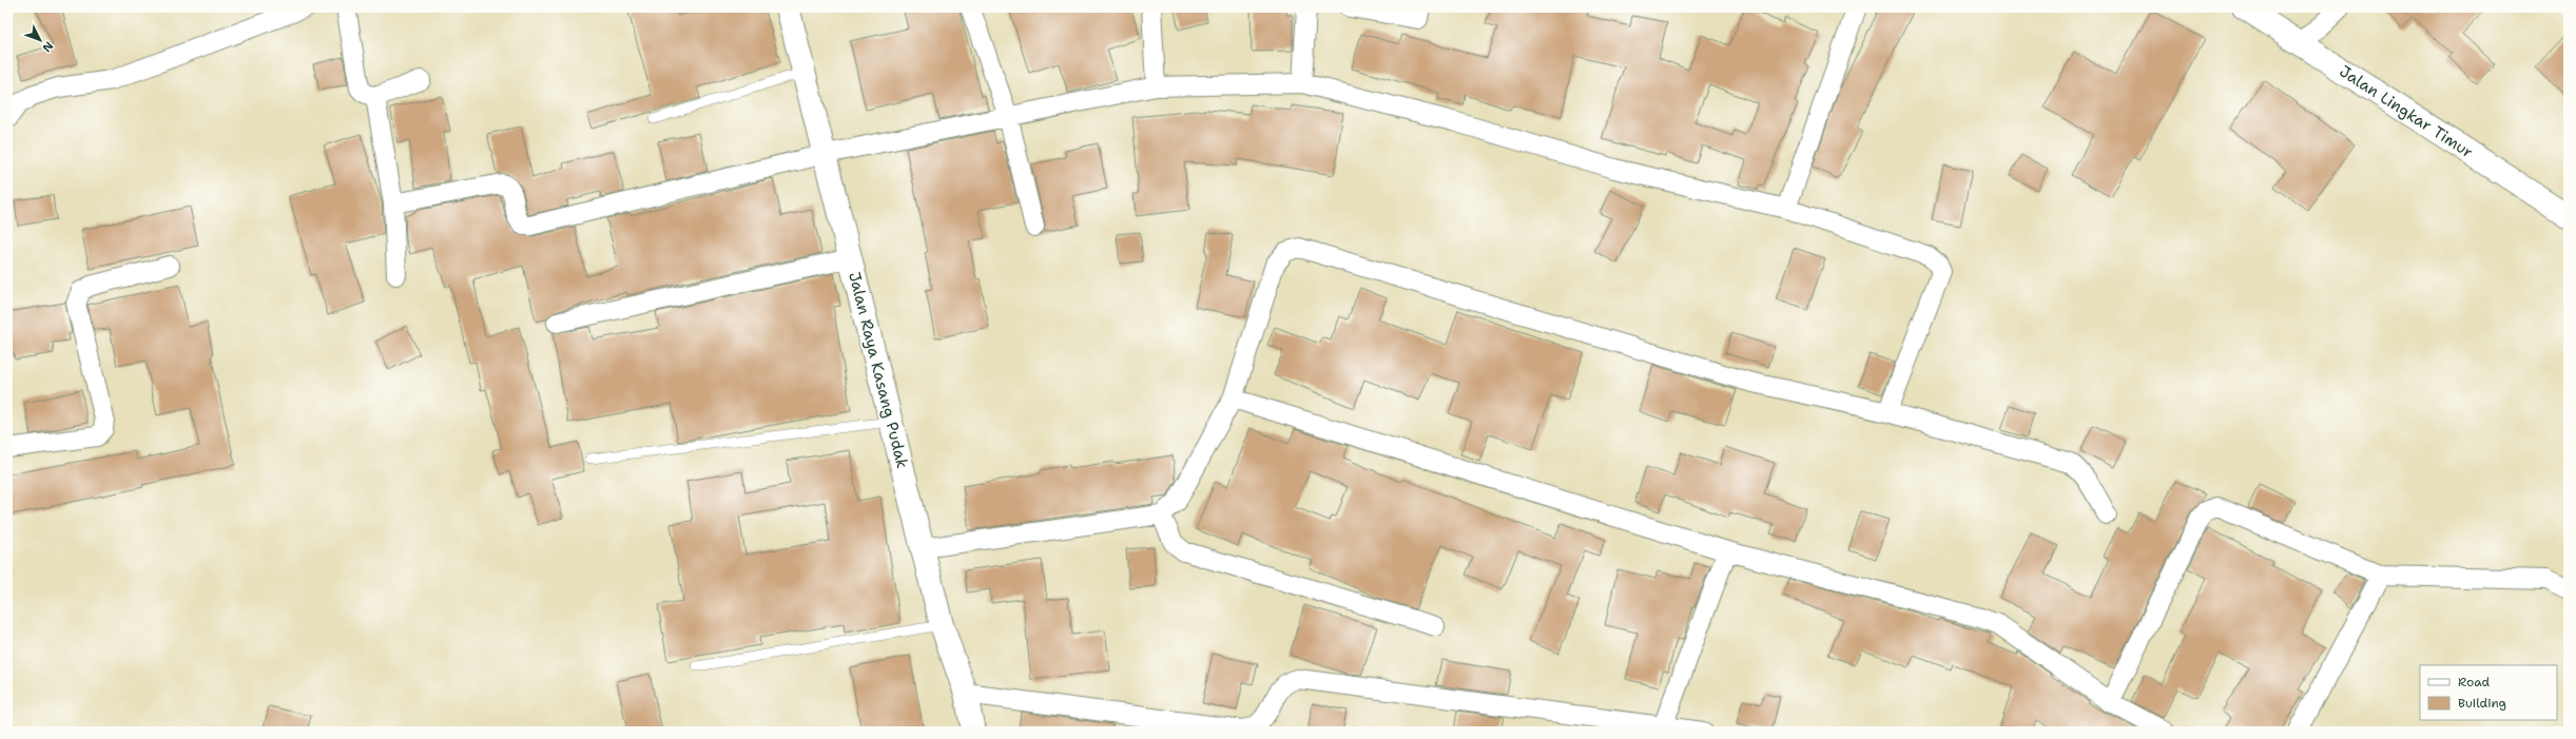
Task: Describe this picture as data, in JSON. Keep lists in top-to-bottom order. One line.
{"streets":{"main road":["Jalan Lingkar Timur","Jalan Raya Kasang Pudak"]},"legend":["Road","Building"],"north":"bottom right"}
